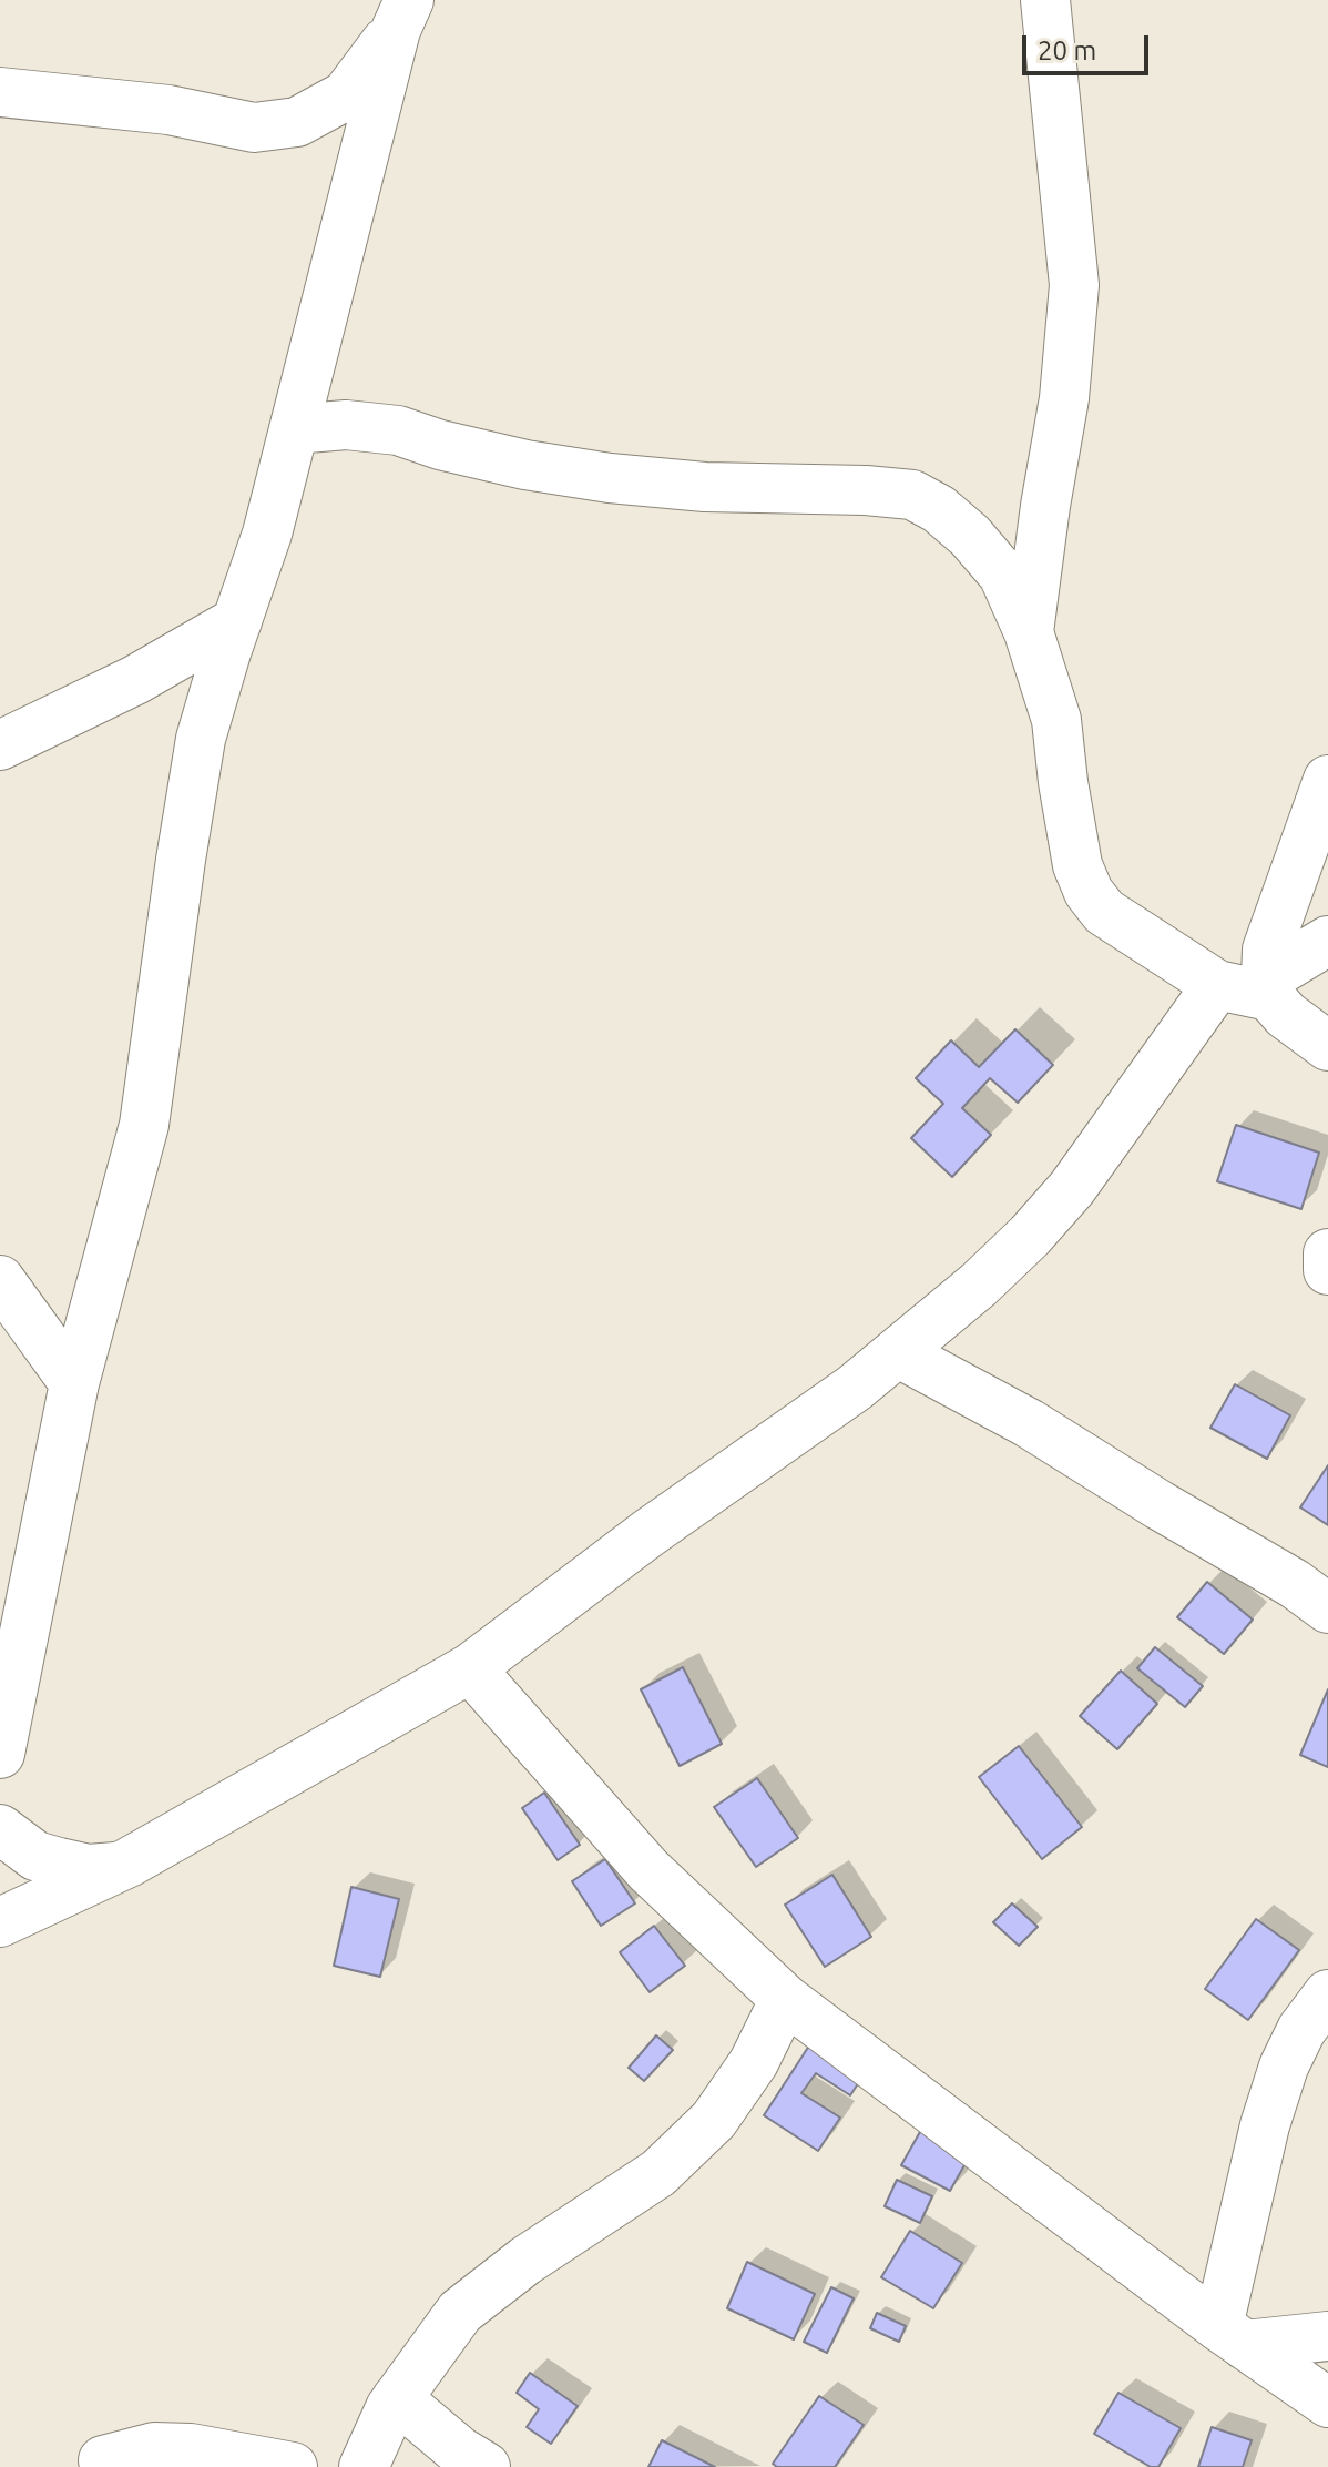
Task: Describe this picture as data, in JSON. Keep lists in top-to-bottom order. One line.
{"scale_bar":"20 m"}
